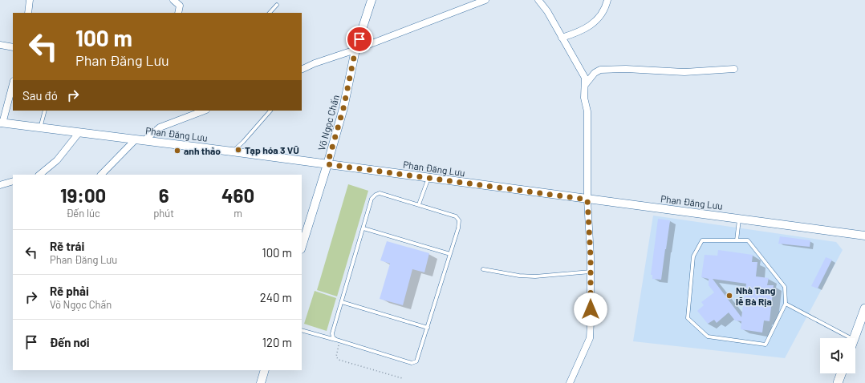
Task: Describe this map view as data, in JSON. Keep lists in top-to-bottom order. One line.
{"streets":{"street":["Võ Ngọc Chấn","Phan Đăng Lưu"]},"crossings":[["Võ Ngọc Chấn","Phan Đăng Lưu"]],"places":["Tạp hóa 3 VŨ","anh thảo","Nhà Tang lễ Bà Rịa"],"page":{"turn":["100 m","Phan Đăng Lưu"],"then":"Sau đó","eta":["19:00","Đến lúc","6","phút","460","m"],"list":[{"name":"Rẽ trái","note":"Phan Đăng Lưu","value":"100 m"},{"name":"Rẽ phải","note":"Võ Ngọc Chấn","value":"240 m"},{"name":"Đến nơi","value":"120 m"}]}}
